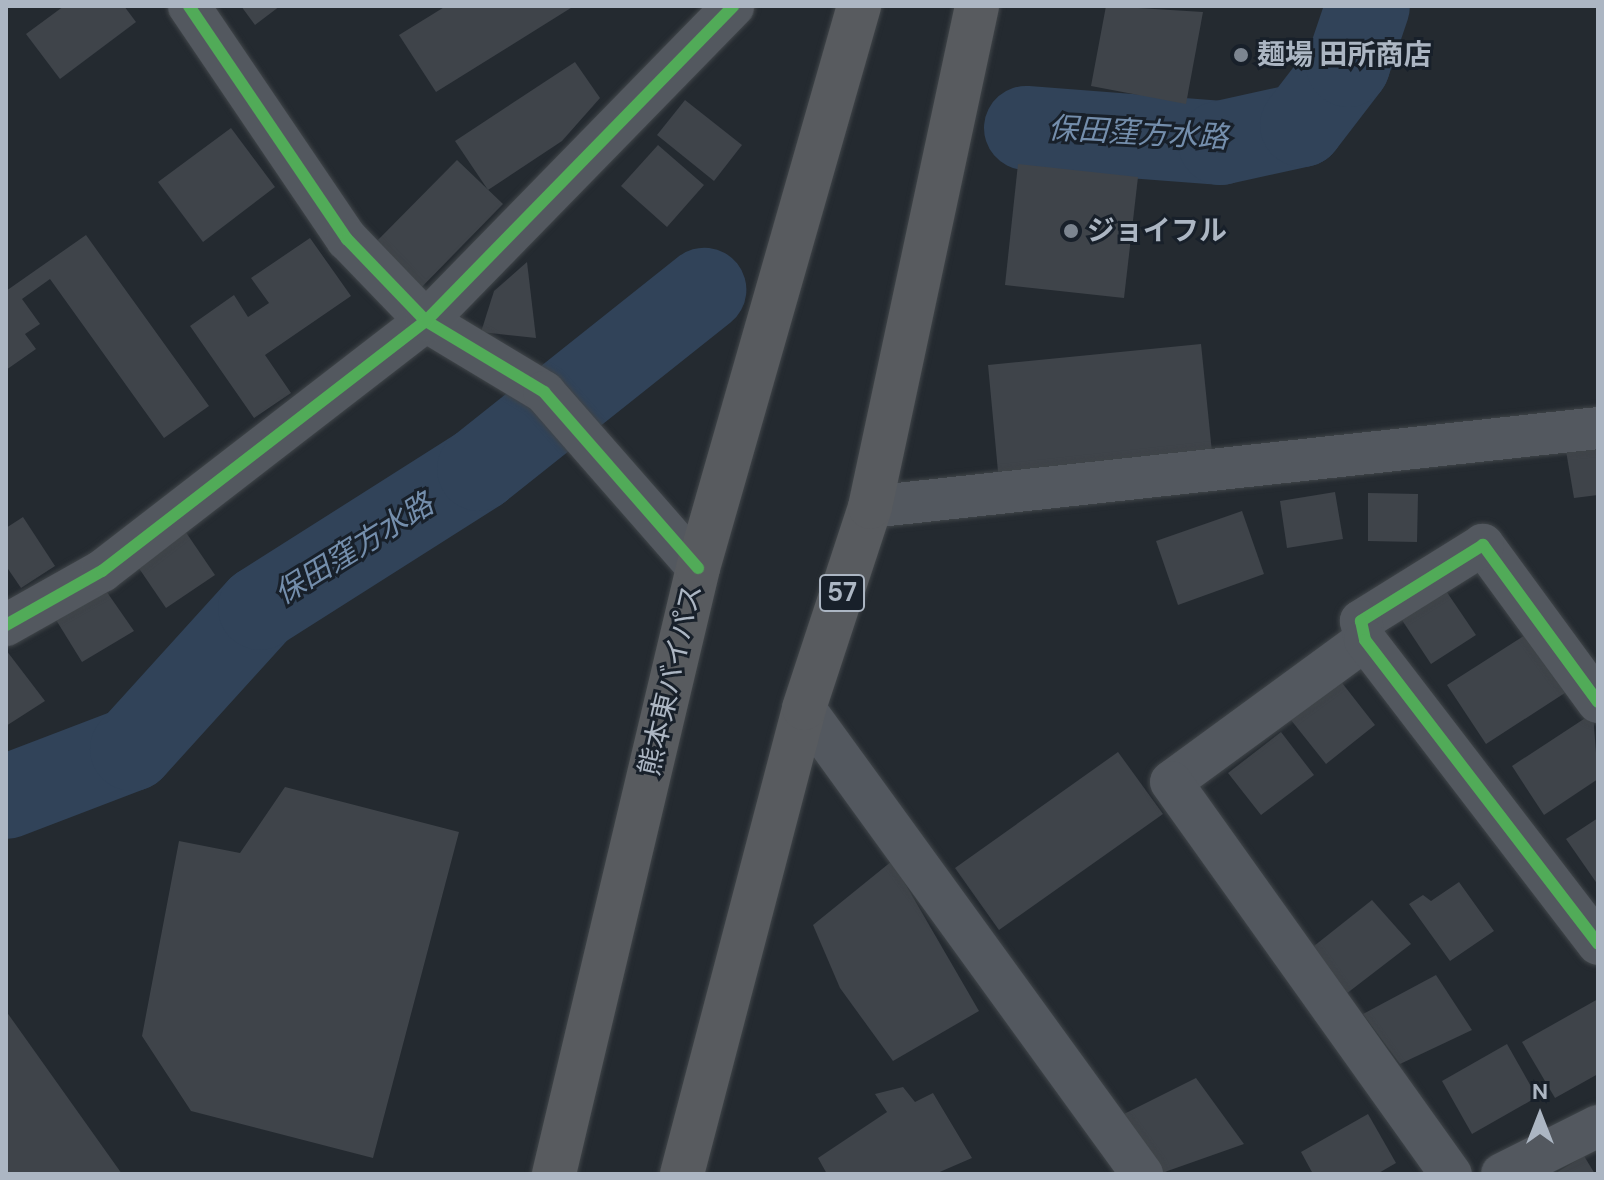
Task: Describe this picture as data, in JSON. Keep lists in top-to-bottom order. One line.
{"streets":{"highway":["57","熊本東バイパス"]},"water":["保田窪方水路"],"places":["麺場 田所商店","ジョイフル"],"north":"top"}
